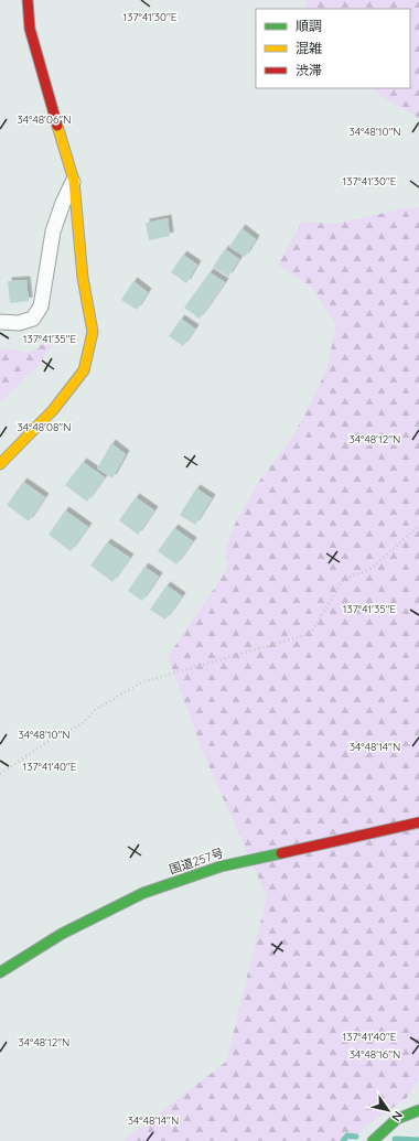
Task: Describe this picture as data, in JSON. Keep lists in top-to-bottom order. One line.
{"streets":{"main road":["国道257号"]},"legend":["順調","混雑","渋滞"],"north":"bottom right","coordinates":["137°41'30\"E","34°48'06\"N","34°48'10\"N","137°41'35\"E","34°48'08\"N","34°48'12\"N","34°48'14\"N","137°41'40\"E","34°48'16\"N"]}
